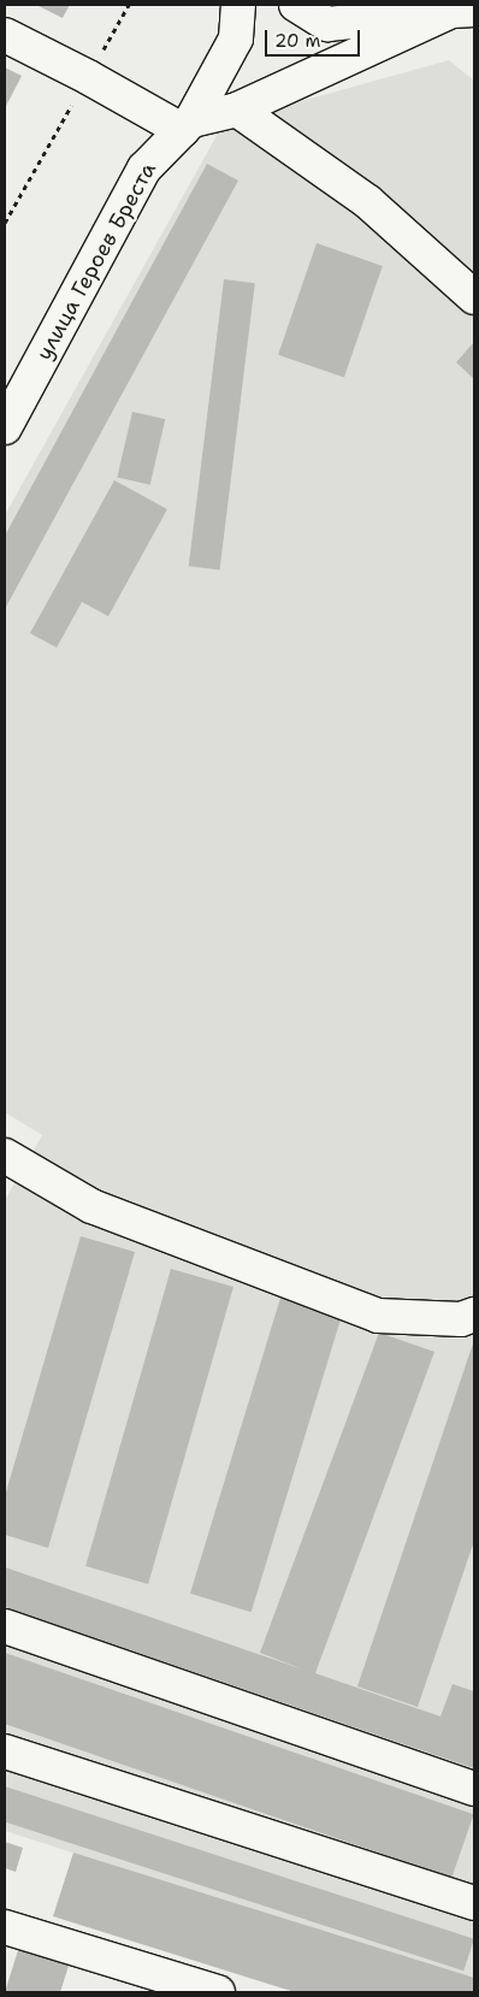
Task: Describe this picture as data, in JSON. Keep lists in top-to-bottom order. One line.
{"streets":{"street":["улица Героев Бреста"]},"scale_bar":"20 m"}
